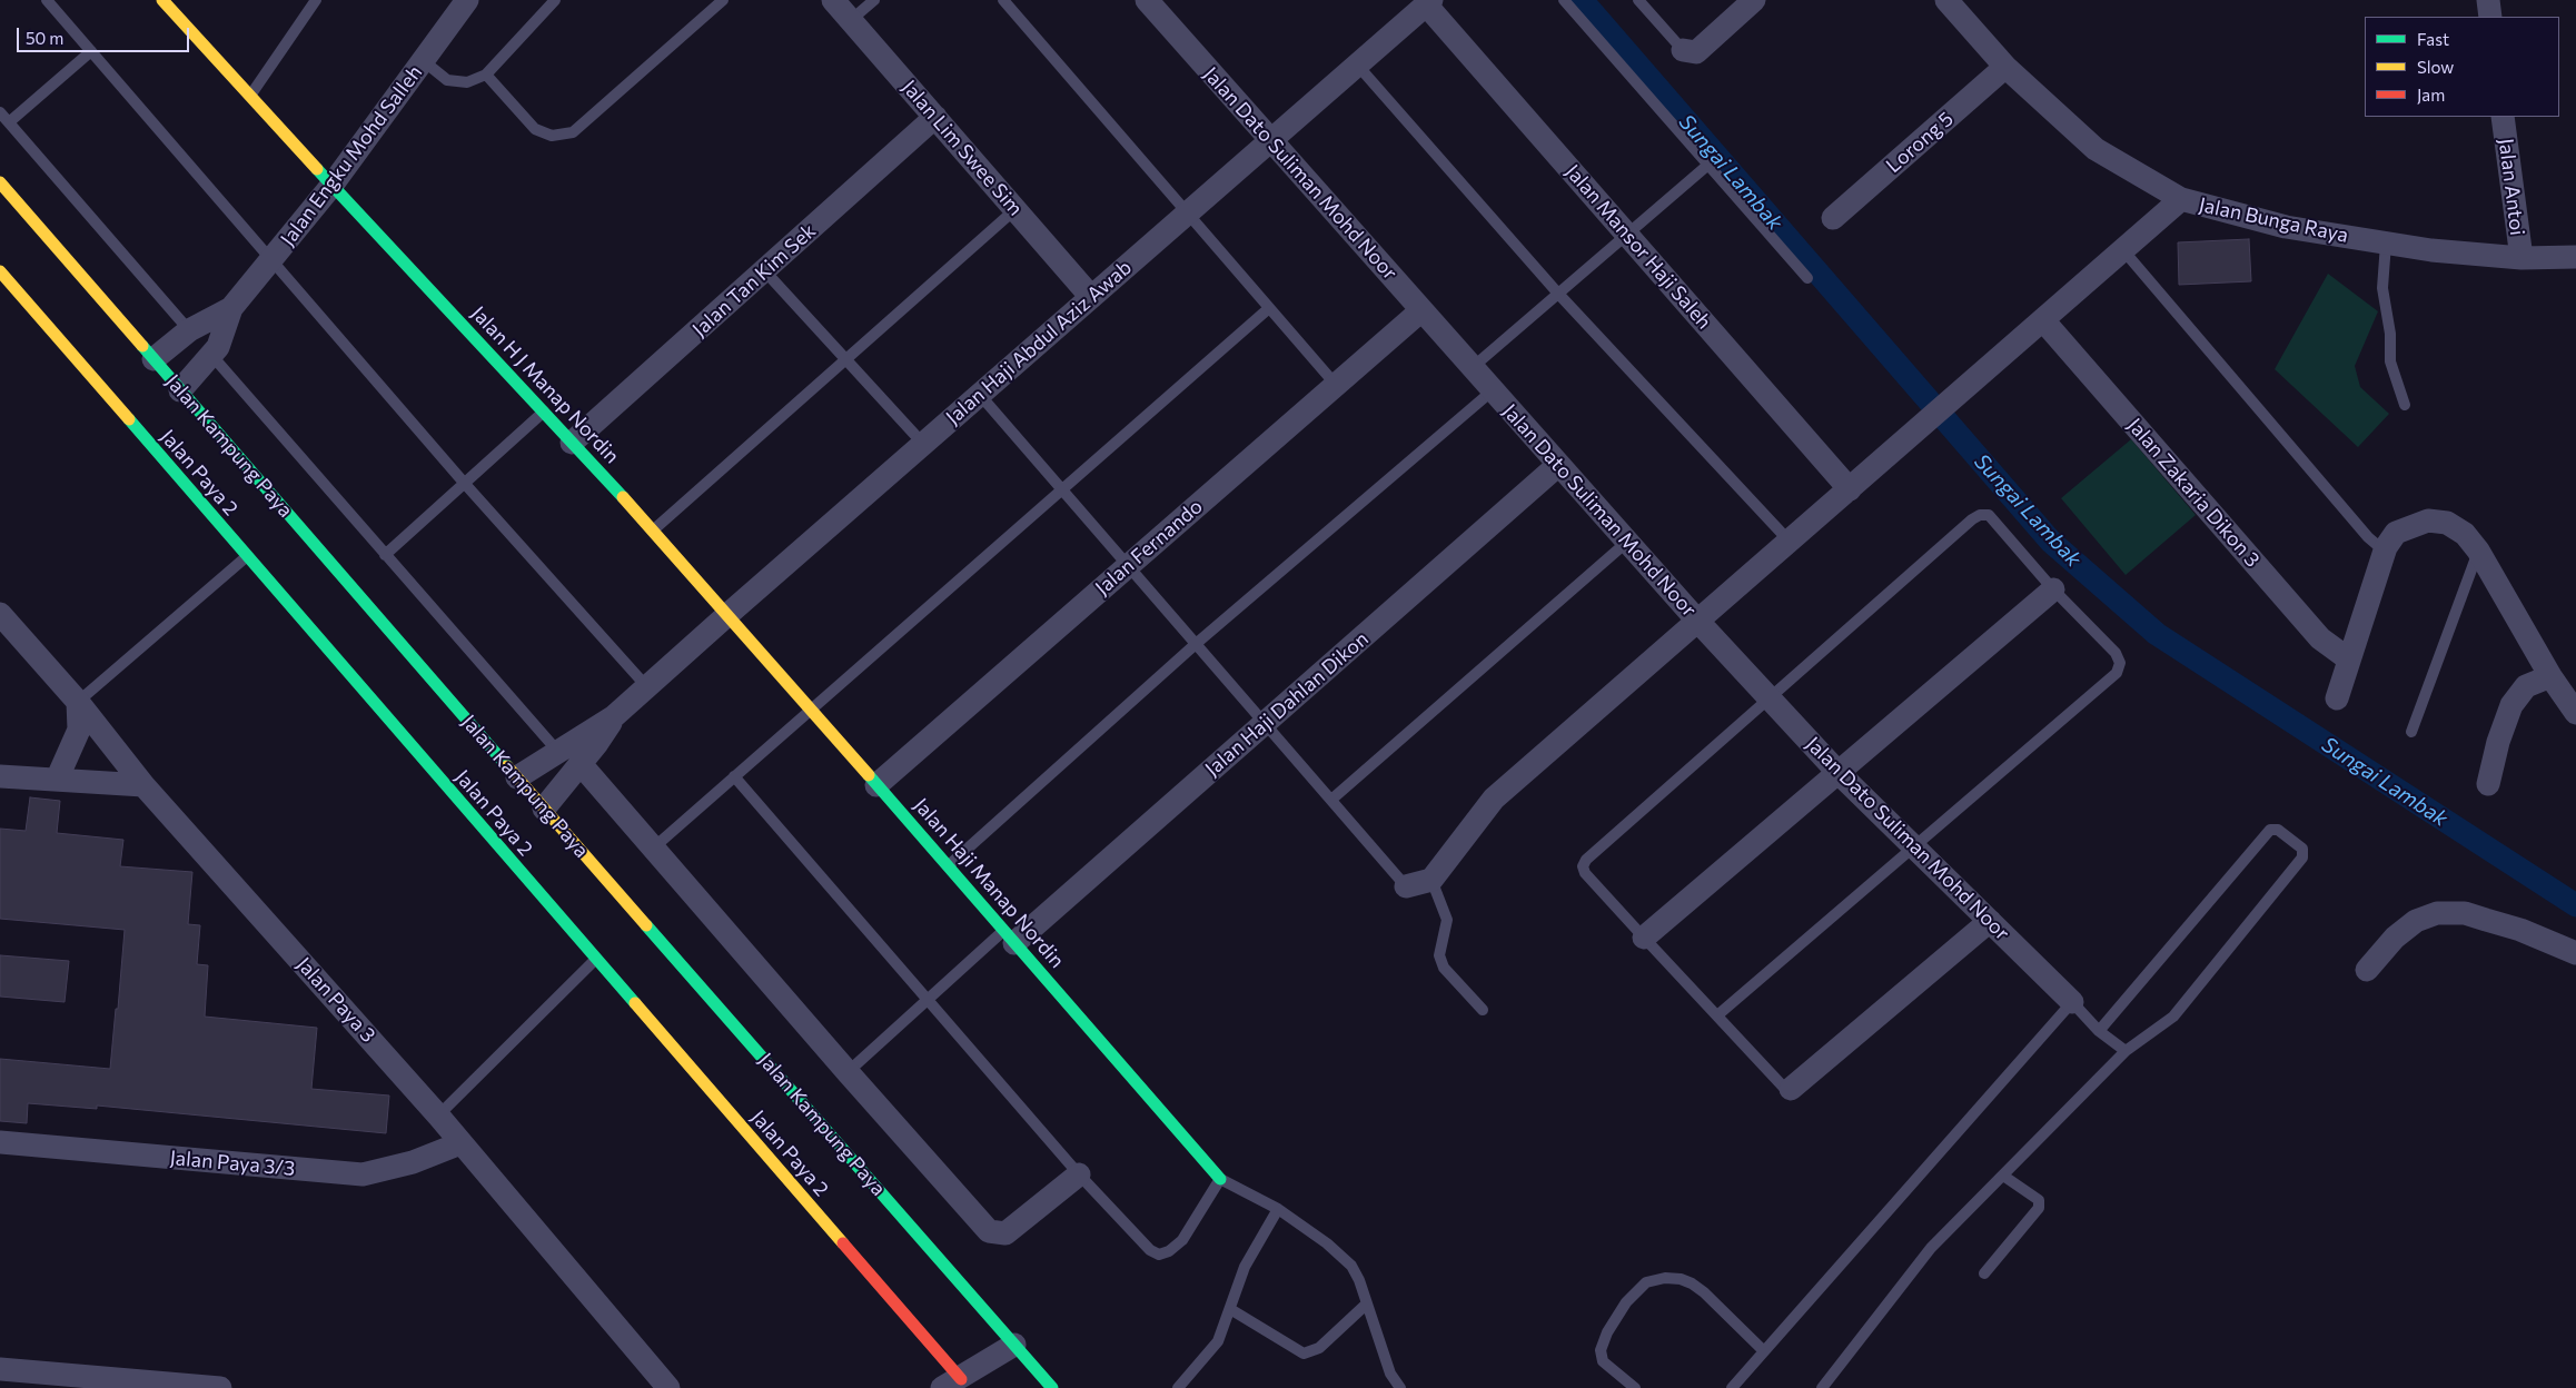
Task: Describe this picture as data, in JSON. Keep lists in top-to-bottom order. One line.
{"streets":{"street":["Lorong 5","Jalan Lim Swee Sim","Jalan Engku Mohd Salleh","Jalan Dato Suliman Mohd Noor","Jalan Antoi","Jalan Bunga Raya","Jalan Mansor Haji Saleh","Jalan Tan Kim Sek","Jalan Haji Abdul Aziz Awab","Jalan H J Manap Nordin","Jalan Kampung Paya","Jalan Paya 2","Jalan Zakaria Dikon 3","Jalan Fernando","Jalan Haji Dahlan Dikon","Jalan Haji Manap Nordin","Jalan Paya 3","Jalan Paya 3/3"]},"crossings":[["Lorong 5","Jalan Bunga Raya"],["Jalan Lim Swee Sim","Jalan Tan Kim Sek"],["Jalan Lim Swee Sim","Jalan Haji Abdul Aziz Awab"],["Jalan Engku Mohd Salleh","Jalan H J Manap Nordin"],["Jalan Engku Mohd Salleh","Jalan Kampung Paya"],["Jalan Dato Suliman Mohd Noor","Jalan Haji Abdul Aziz Awab"],["Jalan Dato Suliman Mohd Noor","Jalan Fernando"],["Jalan Dato Suliman Mohd Noor","Jalan Haji Dahlan Dikon"],["Jalan Antoi","Jalan Bunga Raya"],["Jalan Mansor Haji Saleh","Jalan Haji Abdul Aziz Awab"],["Jalan Tan Kim Sek","Jalan H J Manap Nordin"],["Jalan Haji Abdul Aziz Awab","Jalan H J Manap Nordin"],["Jalan Haji Abdul Aziz Awab","Jalan Haji Manap Nordin"],["Jalan H J Manap Nordin","Jalan Haji Manap Nordin"],["Jalan Fernando","Jalan Haji Manap Nordin"],["Jalan Haji Dahlan Dikon","Jalan Haji Manap Nordin"],["Jalan Paya 3","Jalan Paya 3/3"]],"water":["Sungai Lambak"],"legend":["Fast","Slow","Jam"],"scale_bar":"50 m"}
